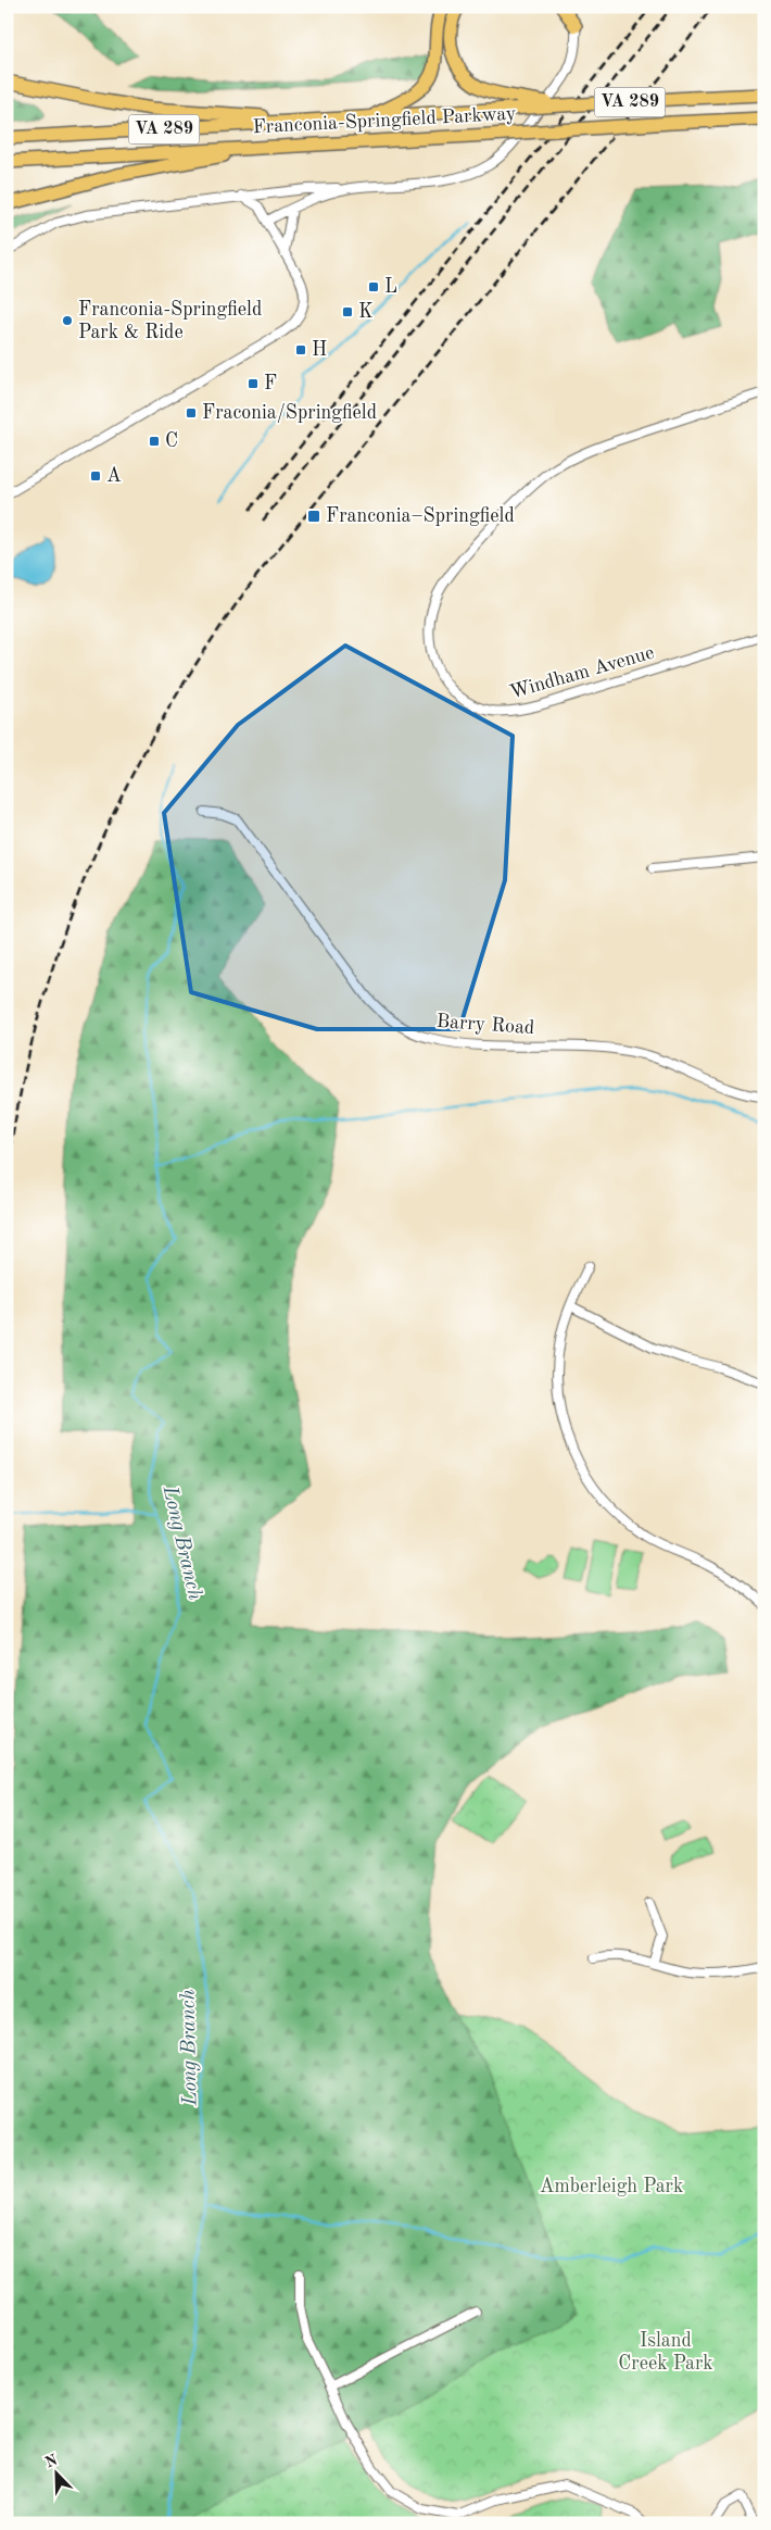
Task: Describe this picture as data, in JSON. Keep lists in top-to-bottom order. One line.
{"streets":{"main road":["VA 289","Franconia-Springfield Parkway"],"street":["Windham Avenue","Barry Road"]},"water":["Long Branch"],"parks":["Amberleigh Park","Island Creek Park"],"places":{"transit":["L","K","H","F","Fraconia/Springfield","C","A","Franconia–Springfield"],"other":["Franconia-Springfield Park & Ride"]},"north":"top left"}
